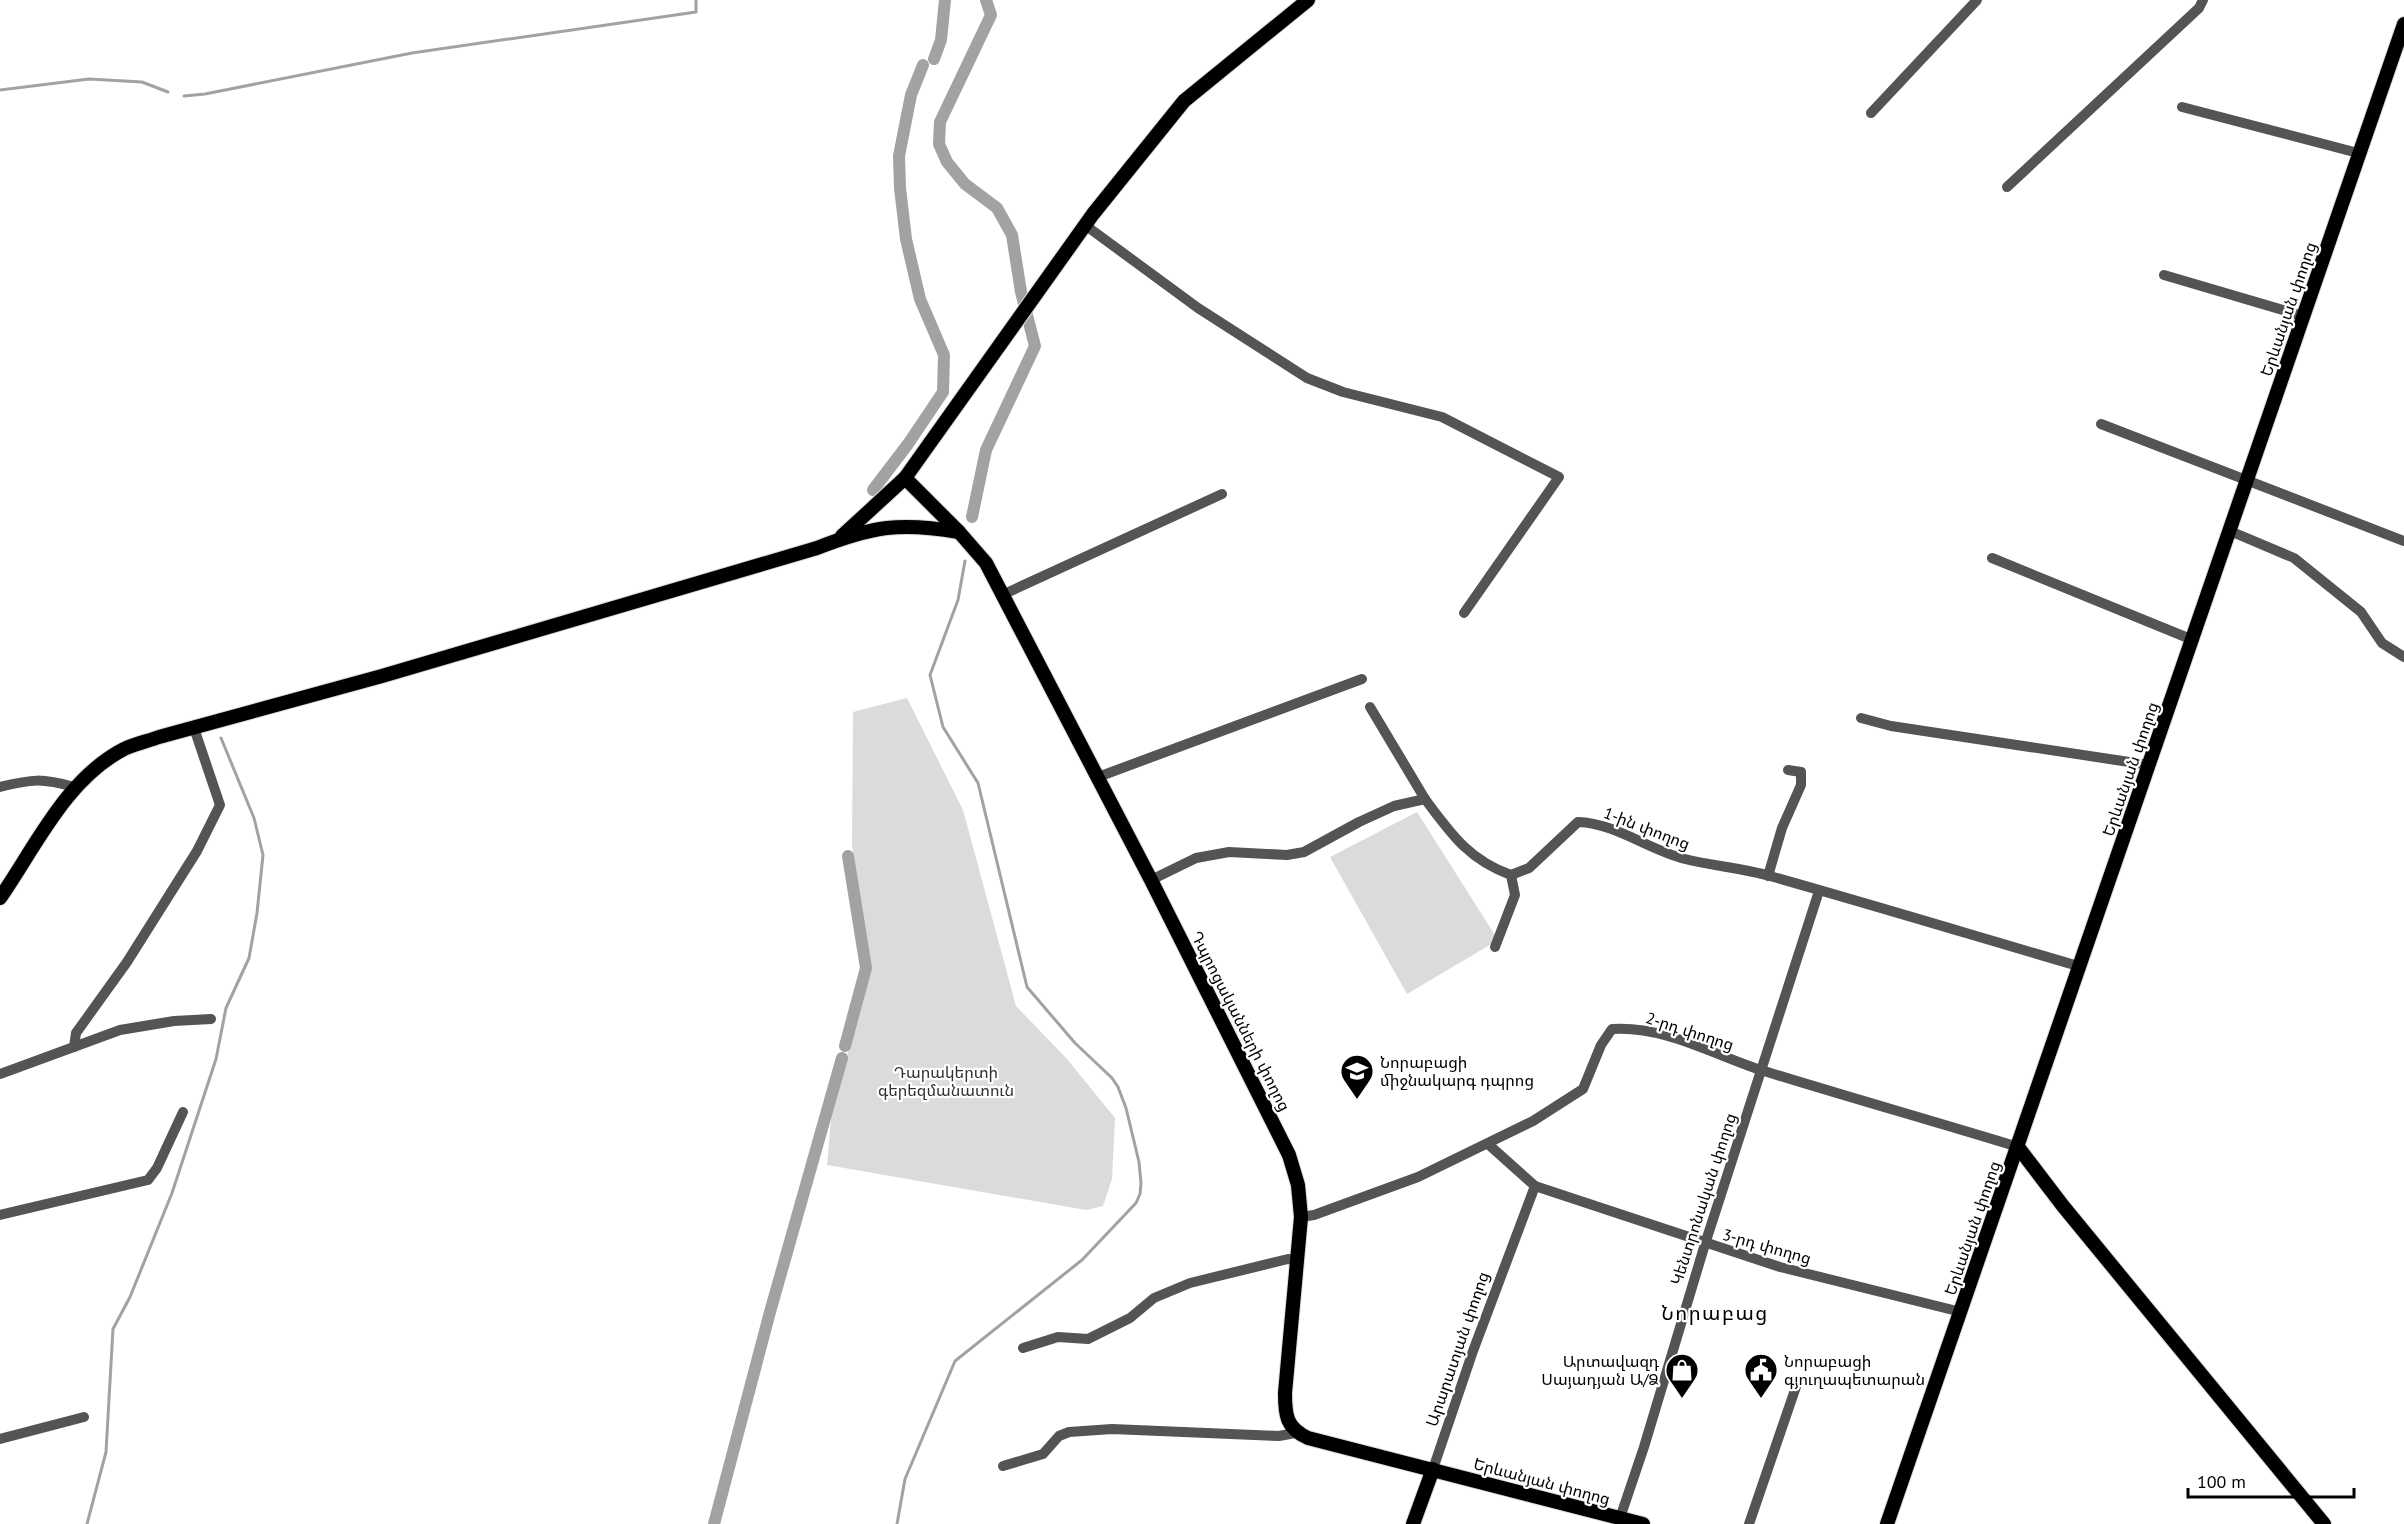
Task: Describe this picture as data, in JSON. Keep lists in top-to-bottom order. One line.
{"streets":{"main road":["Երևանյան փողոց","Դպրոցականների փողոց","Արարատյան փողոց"],"street":["1-ին փողոց","2-րդ փողոց","Կենտրոնական փողոց","3-րդ փողոց"]},"crossings":[["Երևանյան փողոց","1-ին փողոց"],["Երևանյան փողոց","2-րդ փողոց"],["Երևանյան փողոց","Կենտրոնական փողոց"],["Երևանյան փողոց","3-րդ փողոց"],["Երևանյան փողոց","Արարատյան փողոց"],["1-ին փողոց","Կենտրոնական փողոց"],["Դպրոցականների փողոց","2-րդ փողոց"],["2-րդ փողոց","Կենտրոնական փողոց"],["Կենտրոնական փողոց","3-րդ փողոց"],["3-րդ փողոց","Արարատյան փողոց"]],"districts":["Նորաբաց"],"parks":["Դարակերտի գերեզմանատուն"],"places":{"school or university":["Նորաբացի միջնակարգ դպրոց"],"shop":["Արտավազդ Սայադյան Ա/Ձ"],"public building":["Նորաբացի գյուղապետարան"]},"scale_bar":"100 m"}
